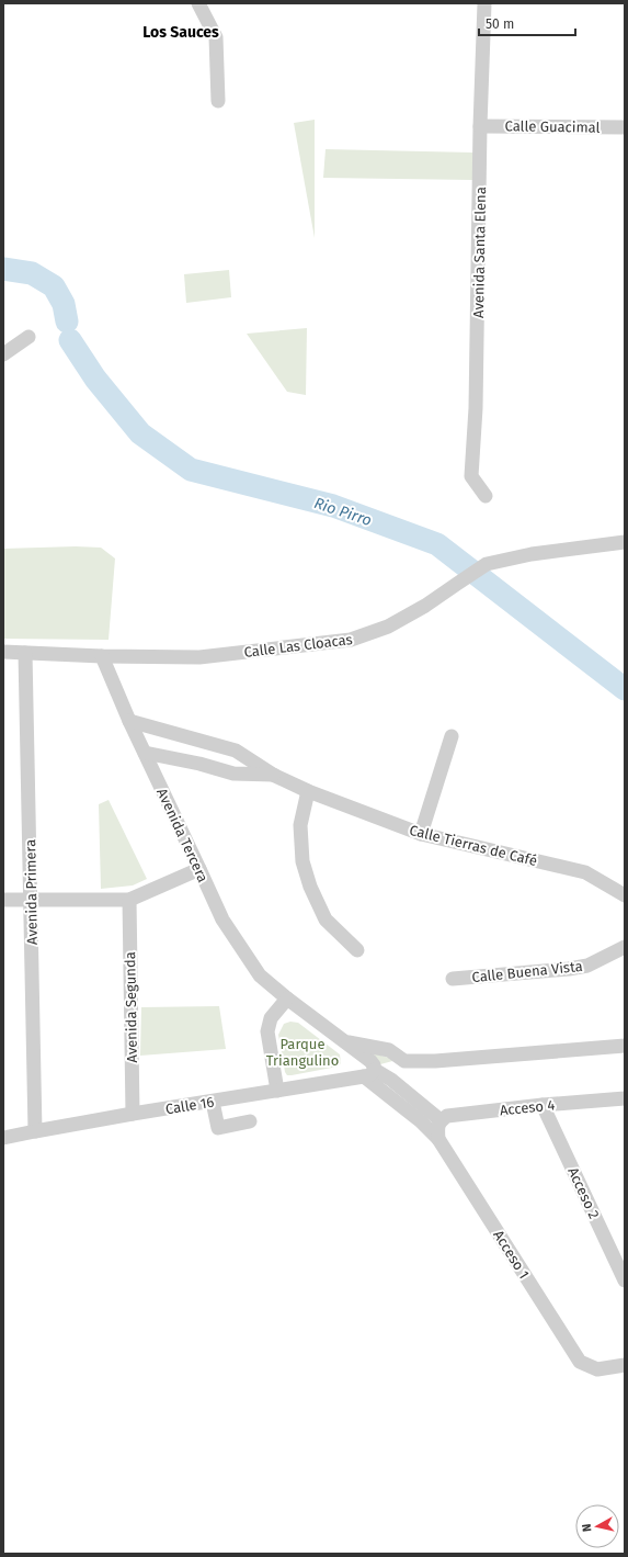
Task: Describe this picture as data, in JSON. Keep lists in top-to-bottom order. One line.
{"streets":{"street":["Calle Guacimal","Avenida Santa Elena","Calle Las Cloacas","Avenida Tercera","Calle Tierras de Café","Avenida Primera","Calle Buena Vista","Avenida Segunda","Calle 16","Acceso 4","Acceso 2","Acceso 1"]},"crossings":[["Calle Guacimal","Avenida Santa Elena"],["Calle Las Cloacas","Avenida Tercera"],["Calle Las Cloacas","Avenida Primera"],["Avenida Tercera","Calle Tierras de Café"],["Avenida Tercera","Calle 16"],["Avenida Tercera","Acceso 1"],["Avenida Primera","Calle 16"],["Avenida Segunda","Calle 16"],["Calle 16","Acceso 1"],["Acceso 4","Acceso 2"],["Acceso 4","Acceso 1"]],"districts":["Los Sauces"],"water":["Rio Pirro"],"parks":["Parque Triangulino"],"scale_bar":"50 m","north":"left"}
